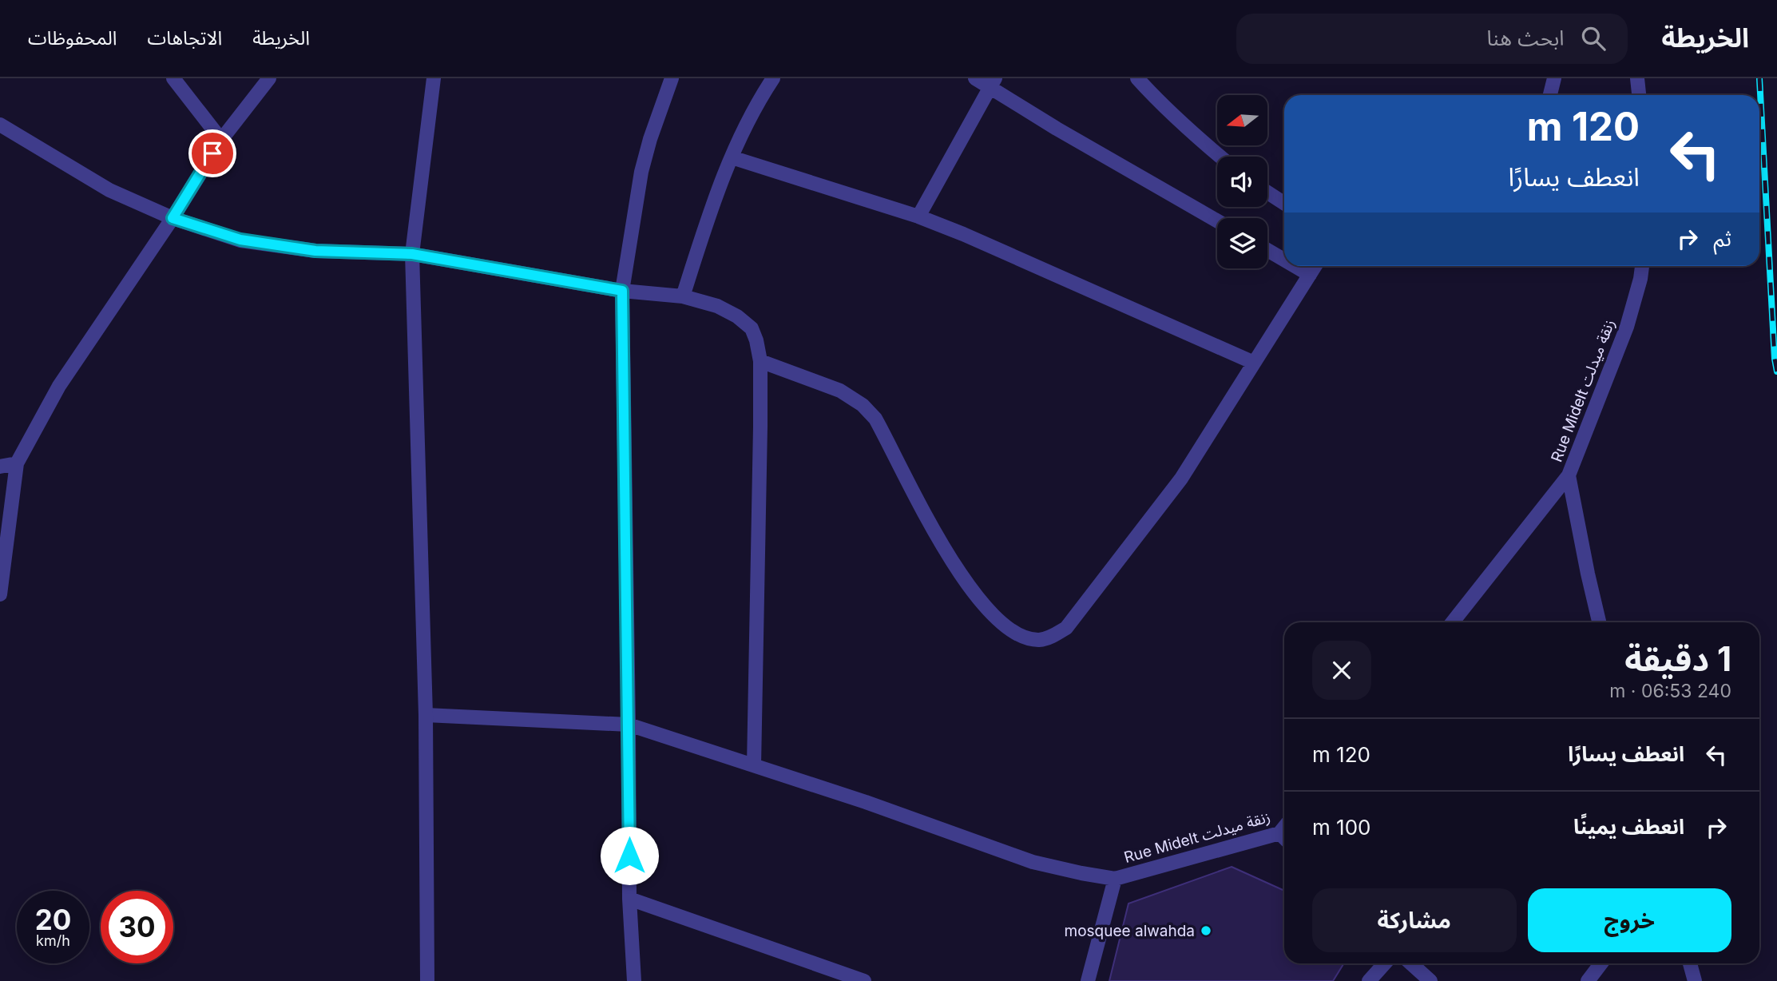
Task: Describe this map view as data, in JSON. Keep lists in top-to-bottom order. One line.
{"streets":{"street":["Rue Midelt زنقة ميدلت"]},"places":["mosquee alwahda"],"north":"left","page":{"header":"الخريطة","search":"ابحث هنا","nav":["الخريطة","الاتجاهات","المحفوظات"],"turn":["120 m","انعطف يسارًا"],"then":"ثم","heading":["1 دقيقة","240 m · 06:53"],"list":[{"name":"انعطف يسارًا","value":"120 m"},{"name":"انعطف يمينًا","value":"100 m"}],"buttons":["خروج","مشاركة"],"speed":"20 km/h","limit":"30"}}
